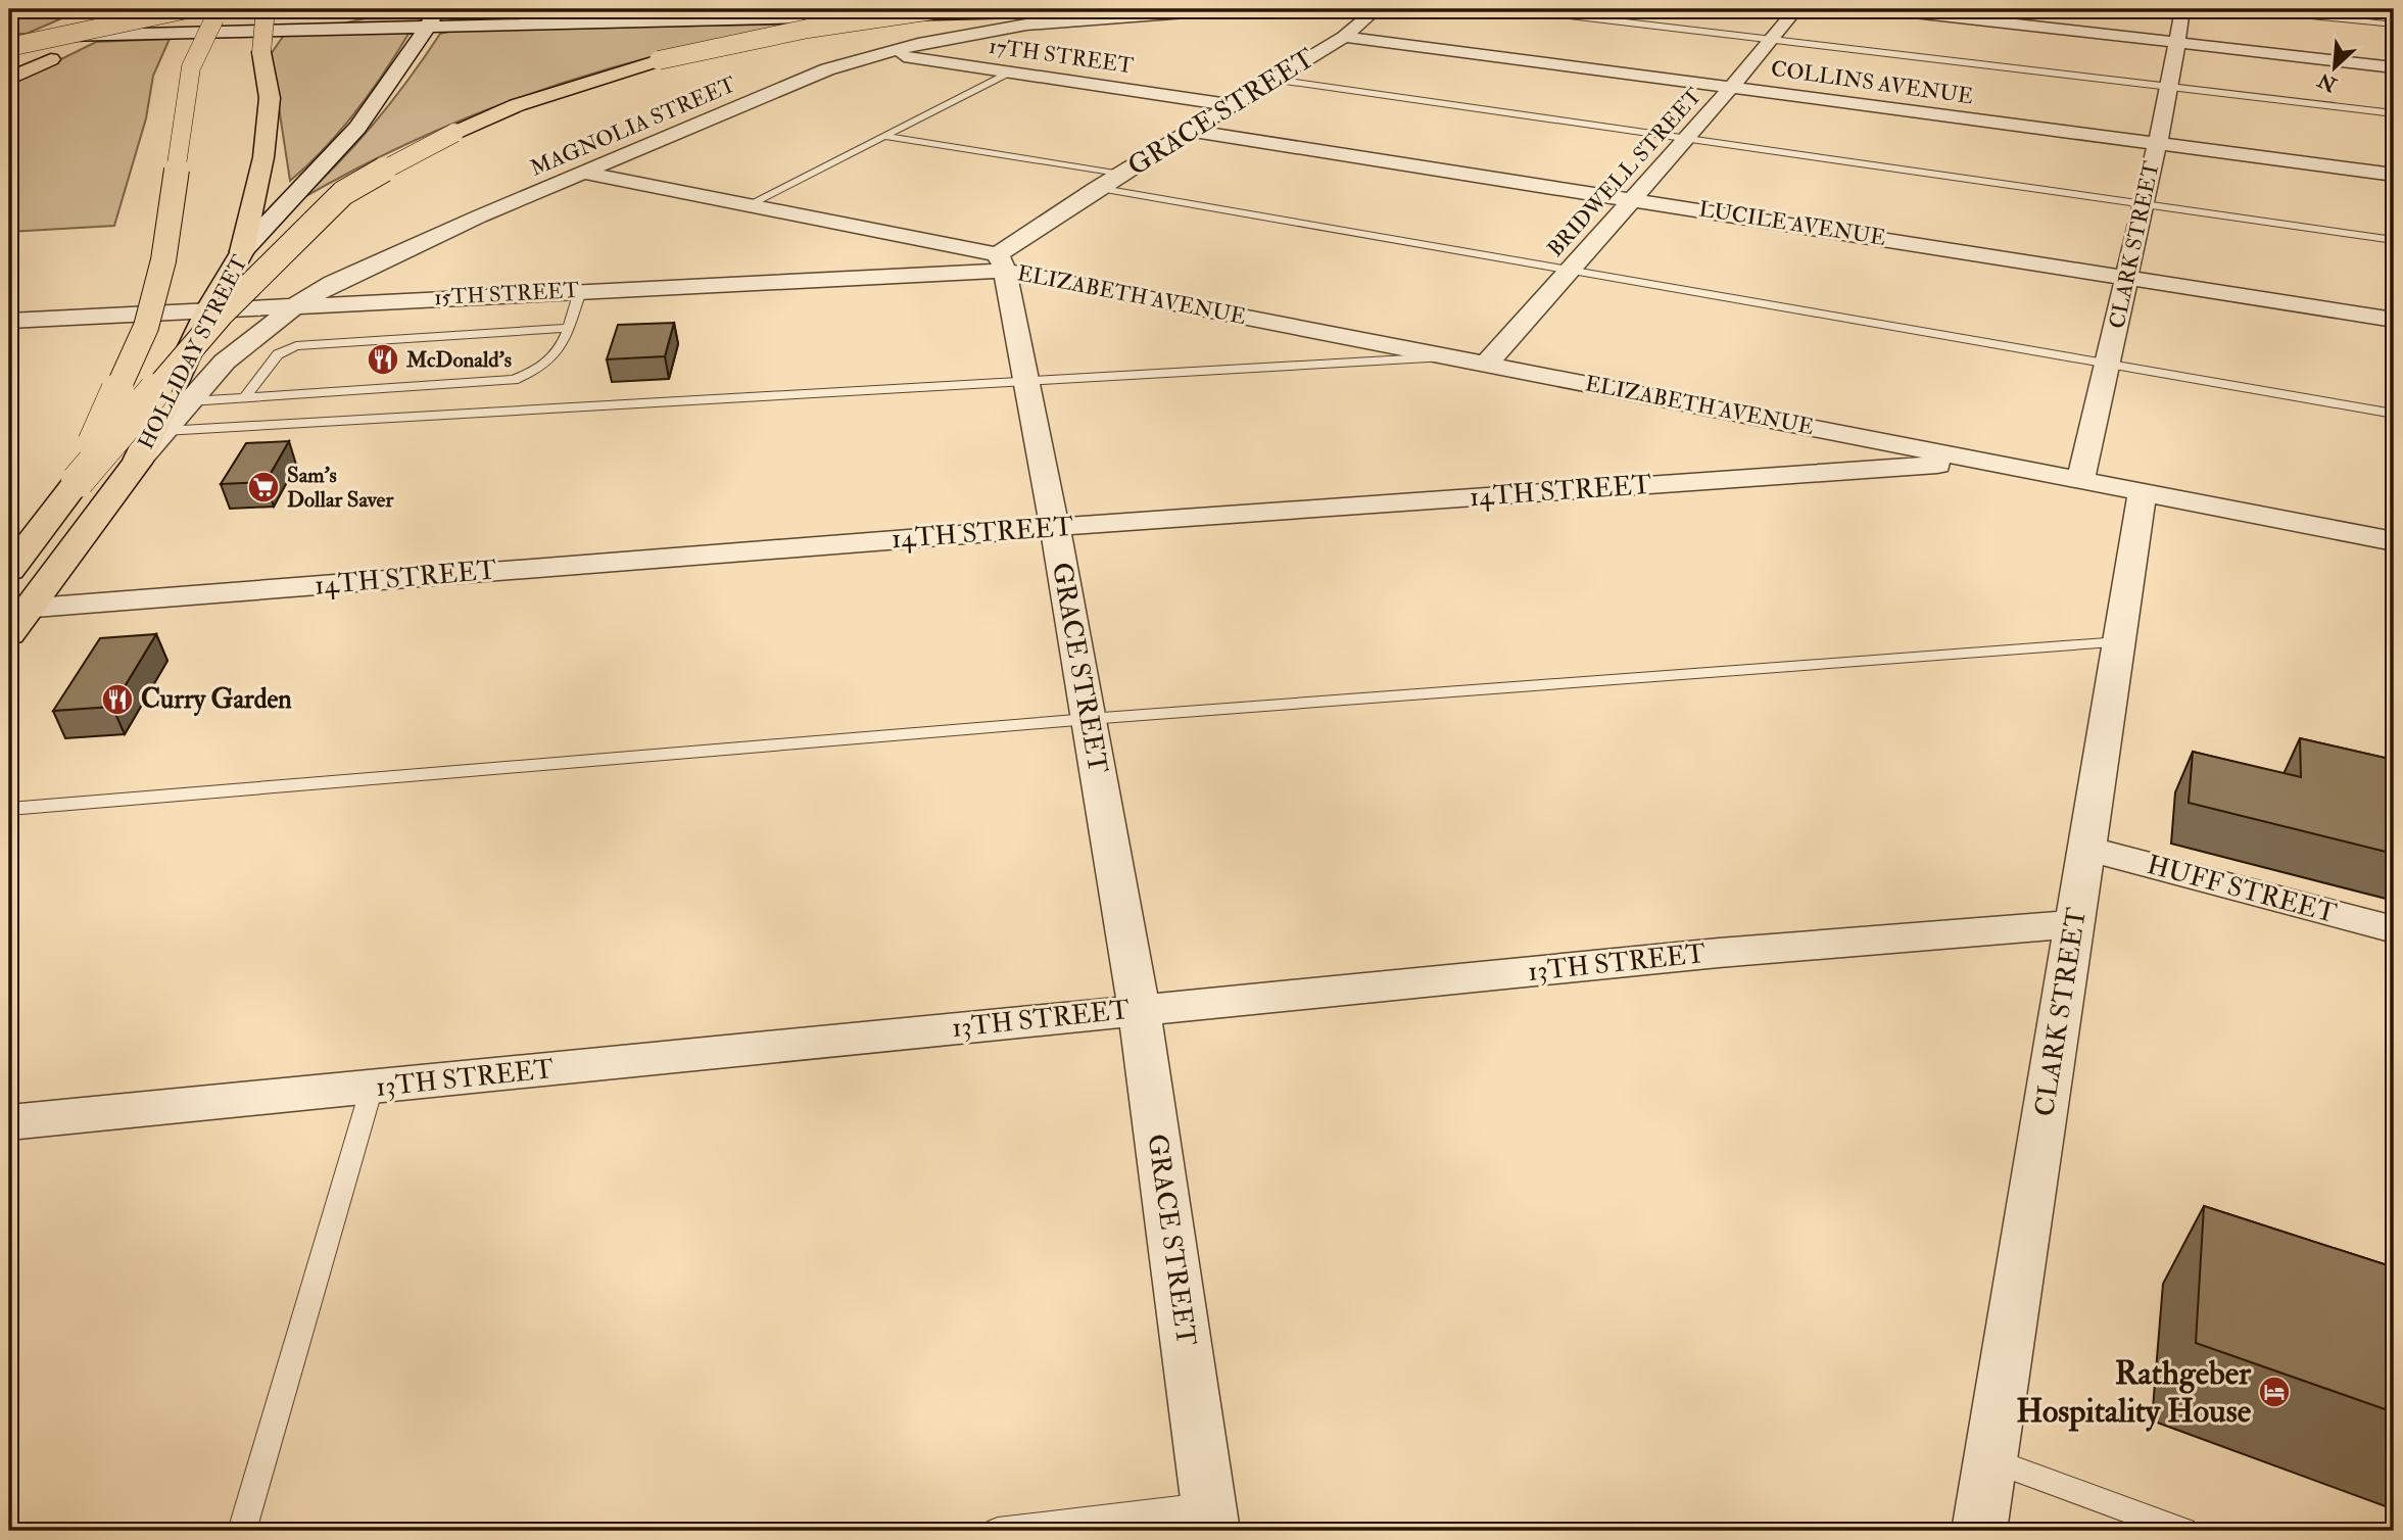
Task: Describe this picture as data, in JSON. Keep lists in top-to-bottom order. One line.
{"streets":{"main road":["HOLLIDAY STREET"],"street":["17TH STREET","COLLINS AVENUE","GRACE STREET","MAGNOLIA STREET","BRIDWELL STREET","LUCILE AVENUE","CLARK STREET","15TH STREET","ELIZABETH AVENUE","14TH STREET","HUFF STREET","13TH STREET"]},"crossings":[["17TH STREET","GRACE STREET"],["17TH STREET","MAGNOLIA STREET"],["COLLINS AVENUE","GRACE STREET"],["COLLINS AVENUE","BRIDWELL STREET"],["COLLINS AVENUE","CLARK STREET"],["GRACE STREET","LUCILE AVENUE"],["GRACE STREET","15TH STREET"],["GRACE STREET","ELIZABETH AVENUE"],["GRACE STREET","14TH STREET"],["GRACE STREET","13TH STREET"],["MAGNOLIA STREET","15TH STREET"],["MAGNOLIA STREET","ELIZABETH AVENUE"],["MAGNOLIA STREET","HOLLIDAY STREET"],["BRIDWELL STREET","LUCILE AVENUE"],["BRIDWELL STREET","ELIZABETH AVENUE"],["LUCILE AVENUE","CLARK STREET"],["CLARK STREET","ELIZABETH AVENUE"],["CLARK STREET","HUFF STREET"],["CLARK STREET","13TH STREET"],["15TH STREET","ELIZABETH AVENUE"],["15TH STREET","HOLLIDAY STREET"],["ELIZABETH AVENUE","14TH STREET"],["HOLLIDAY STREET","14TH STREET"]],"places":{"restaurant":["McDonald's","Curry Garden"],"supermarket":["Sam's Dollar Saver"],"hotel":["Rathgeber Hospitality House"]},"north":"bottom left"}
